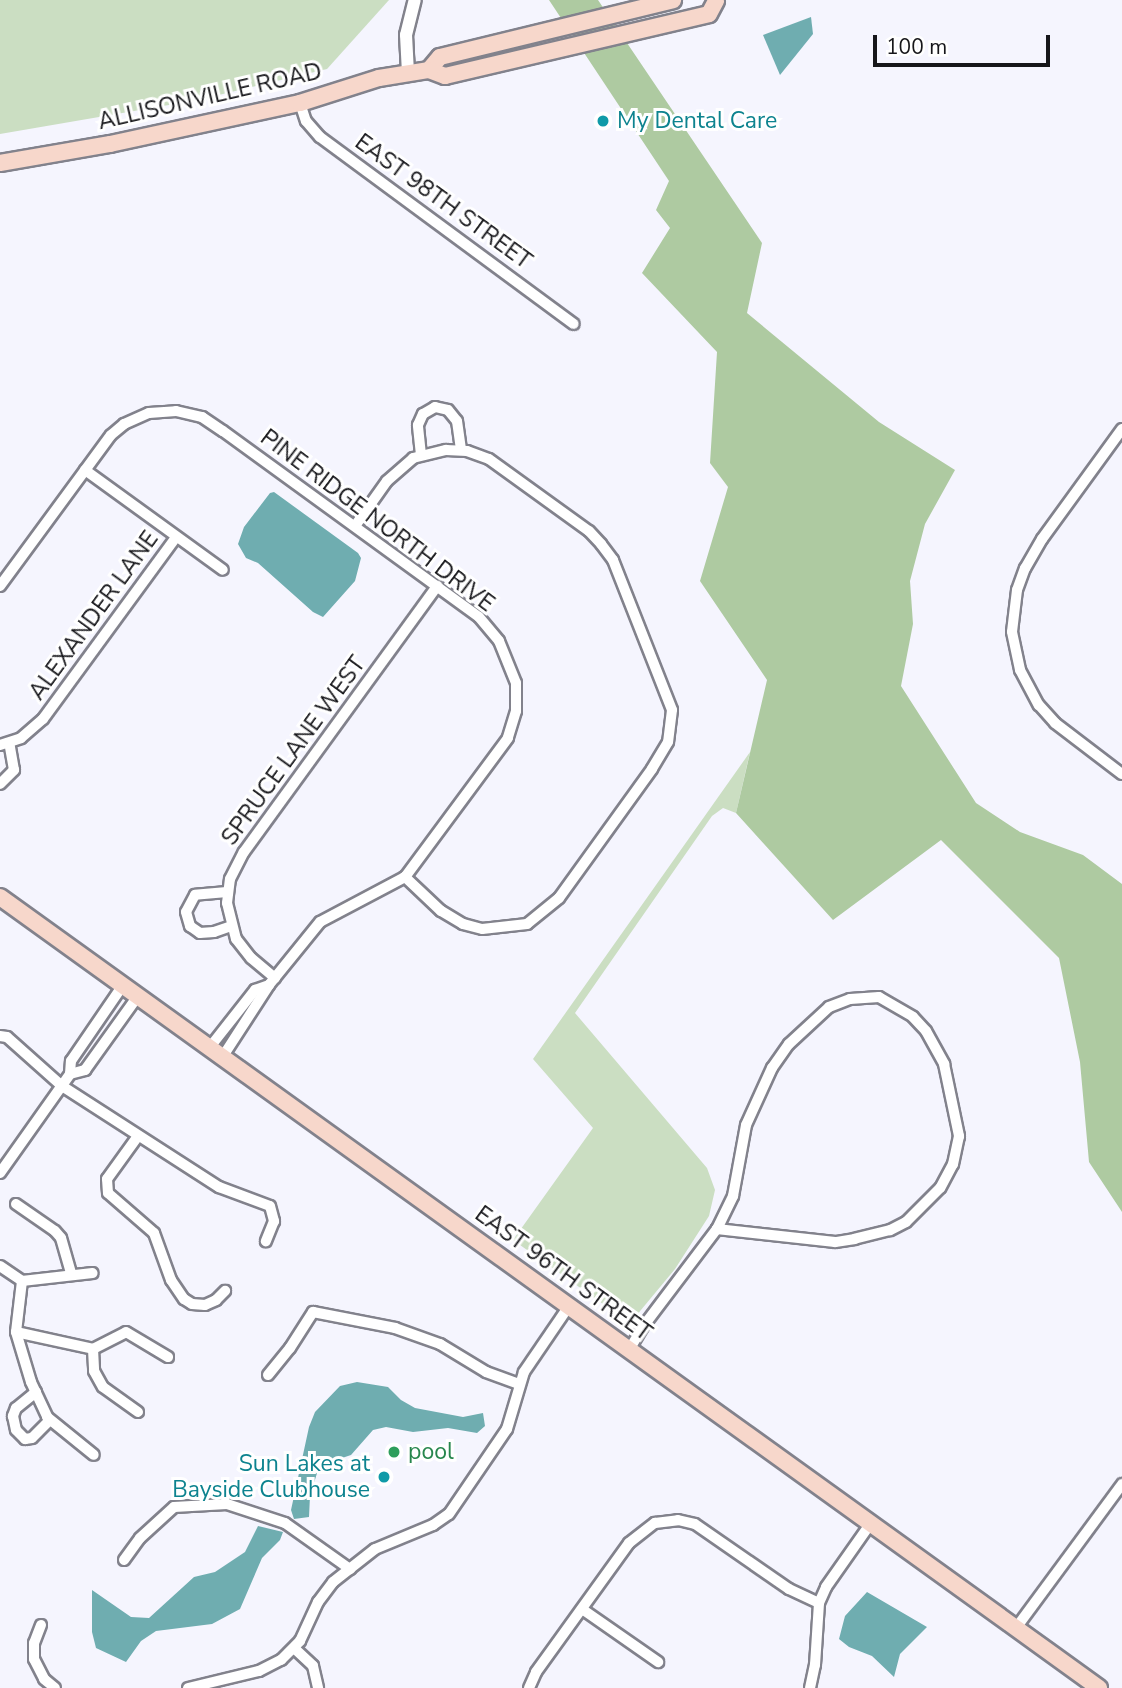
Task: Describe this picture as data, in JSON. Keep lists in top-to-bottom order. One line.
{"streets":{"main road":["ALLISONVILLE ROAD","EAST 96TH STREET"],"street":["EAST 98TH STREET","PINE RIDGE NORTH DRIVE","ALEXANDER LANE","SPRUCE LANE WEST"]},"crossings":[["ALLISONVILLE ROAD","EAST 98TH STREET"],["PINE RIDGE NORTH DRIVE","SPRUCE LANE WEST"]],"places":["My Dental Care","pool","Sun Lakes at Bayside Clubhouse"],"scale_bar":"100 m"}
